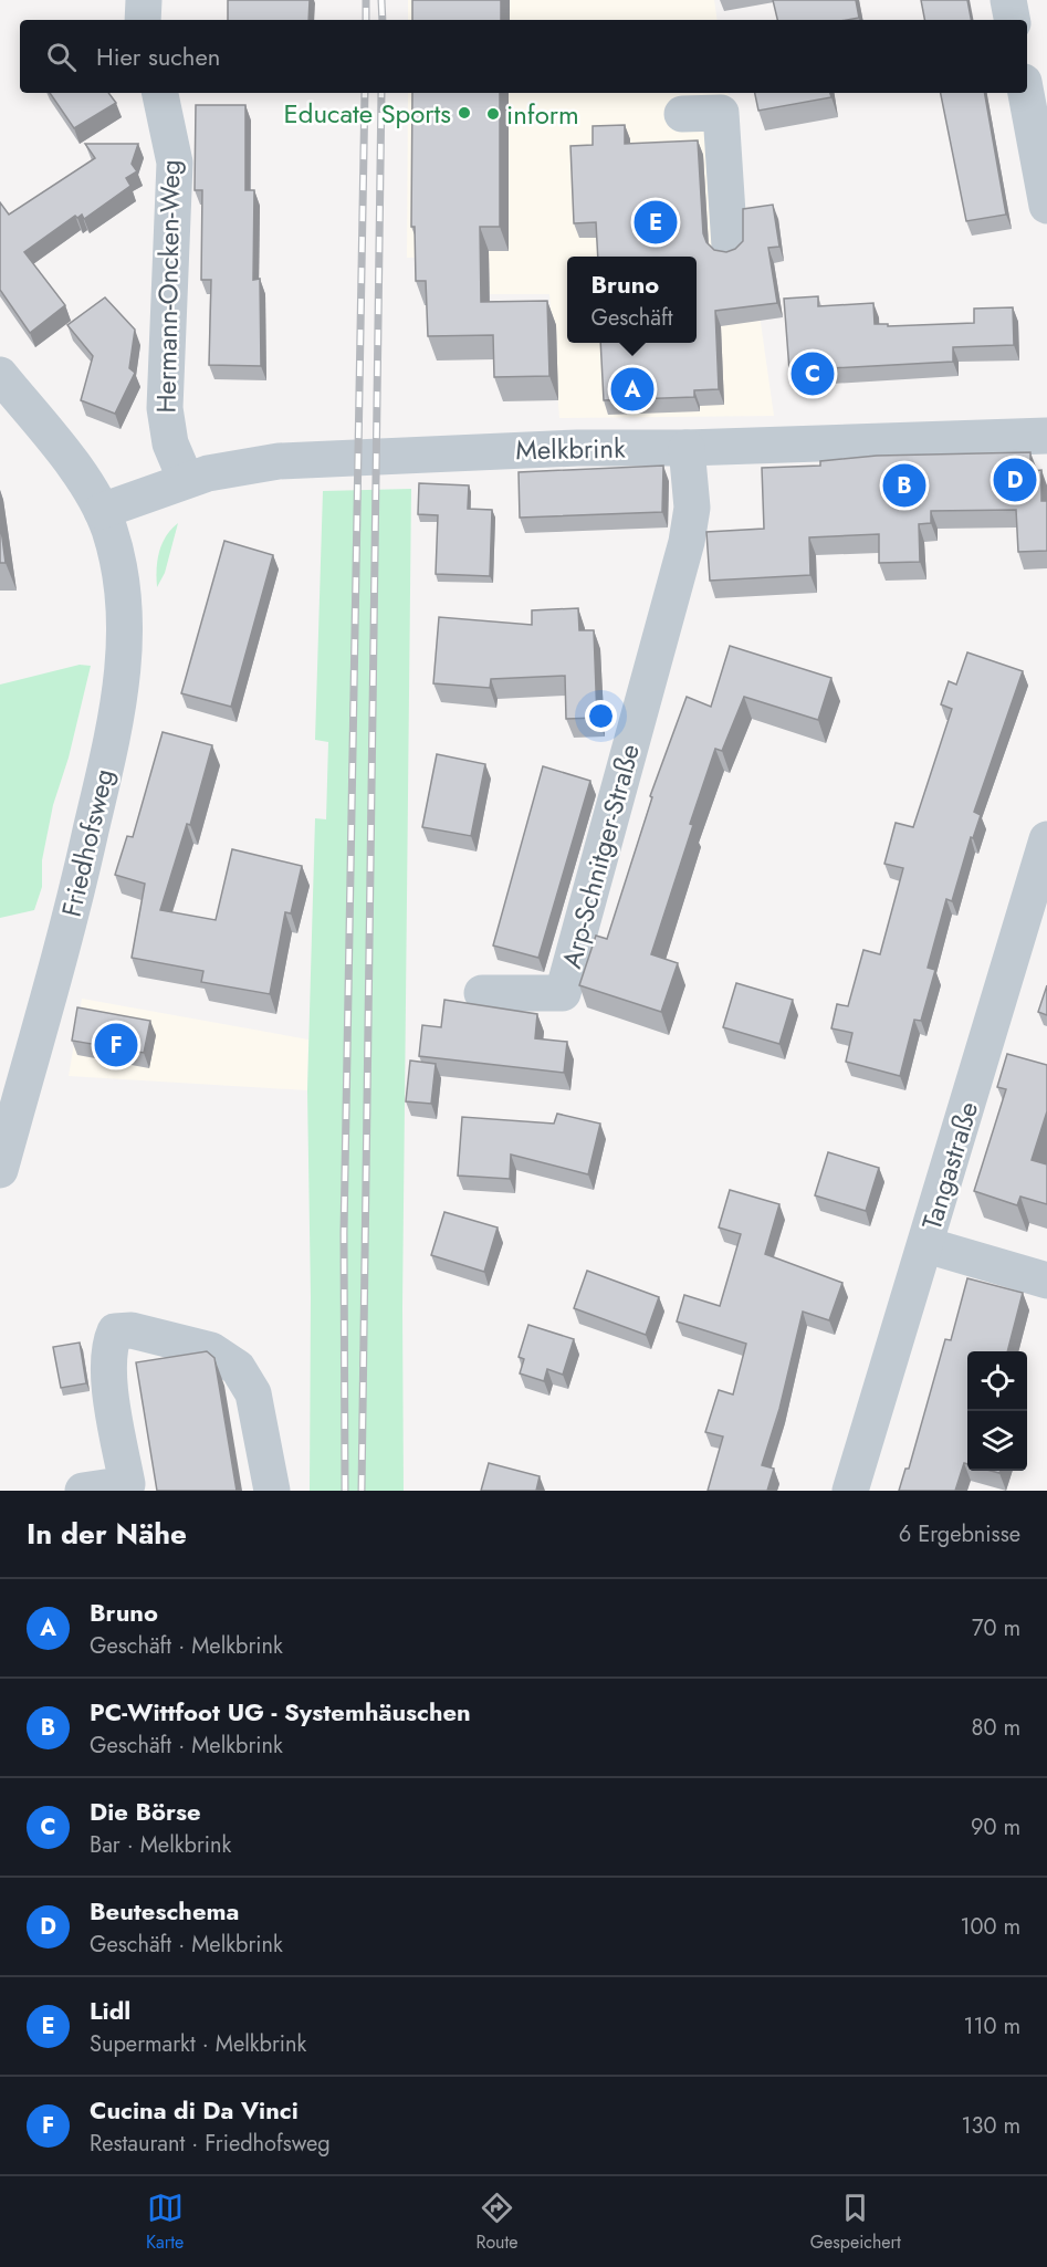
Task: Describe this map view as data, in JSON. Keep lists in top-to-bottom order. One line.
{"streets":{"street":["Hermann-Oncken-Weg","Melkbrink","Friedhofsweg","Arp-Schnitger-Straße","Tangastraße"]},"crossings":[["Hermann-Oncken-Weg","Melkbrink"],["Melkbrink","Friedhofsweg"],["Melkbrink","Arp-Schnitger-Straße"]],"places":["Educate Sports","inform"],"page":{"search":"Hier suchen","pins":["E","C","A","D","B","F"],"popup":["Bruno","Geschäft"],"heading":["In der Nähe","6 Ergebnisse"],"list":[{"mark":"A","name":"Bruno","note":"Geschäft · Melkbrink","value":"70 m"},{"mark":"B","name":"PC-Wittfoot UG - Systemhäuschen","note":"Geschäft · Melkbrink","value":"80 m"},{"mark":"C","name":"Die Börse","note":"Bar · Melkbrink","value":"90 m"},{"mark":"D","name":"Beuteschema","note":"Geschäft · Melkbrink","value":"100 m"},{"mark":"E","name":"Lidl","note":"Supermarkt · Melkbrink","value":"110 m"},{"mark":"F","name":"Cucina di Da Vinci","note":"Restaurant · Friedhofsweg","value":"130 m"}],"nav":["Karte","Route","Gespeichert"]}}
